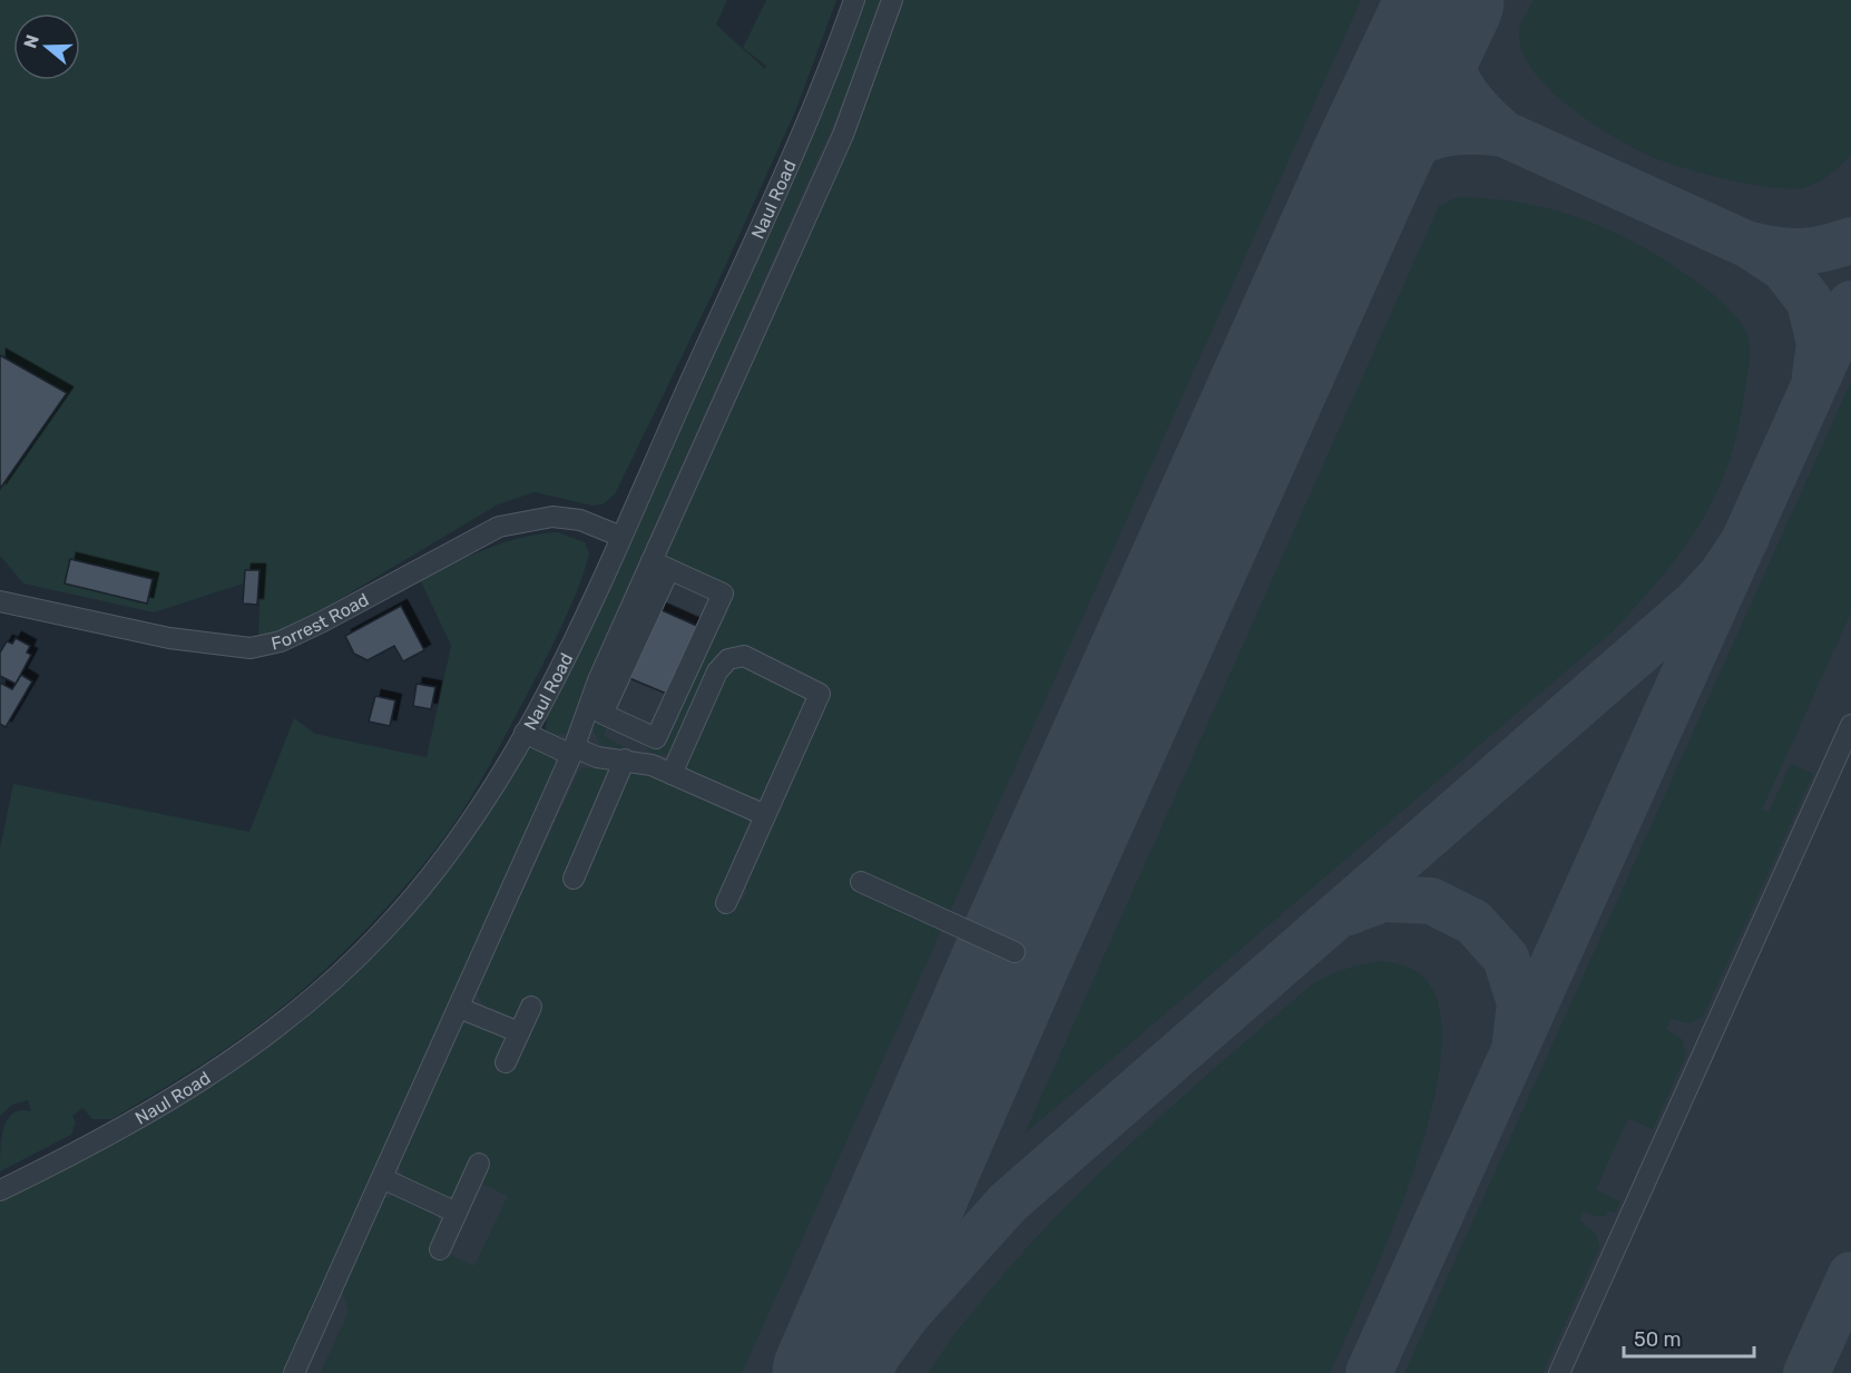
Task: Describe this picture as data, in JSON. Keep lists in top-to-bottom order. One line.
{"streets":{"street":["Naul Road","Forrest Road"]},"crossings":[["Naul Road","Forrest Road"]],"scale_bar":"50 m","north":"left"}
